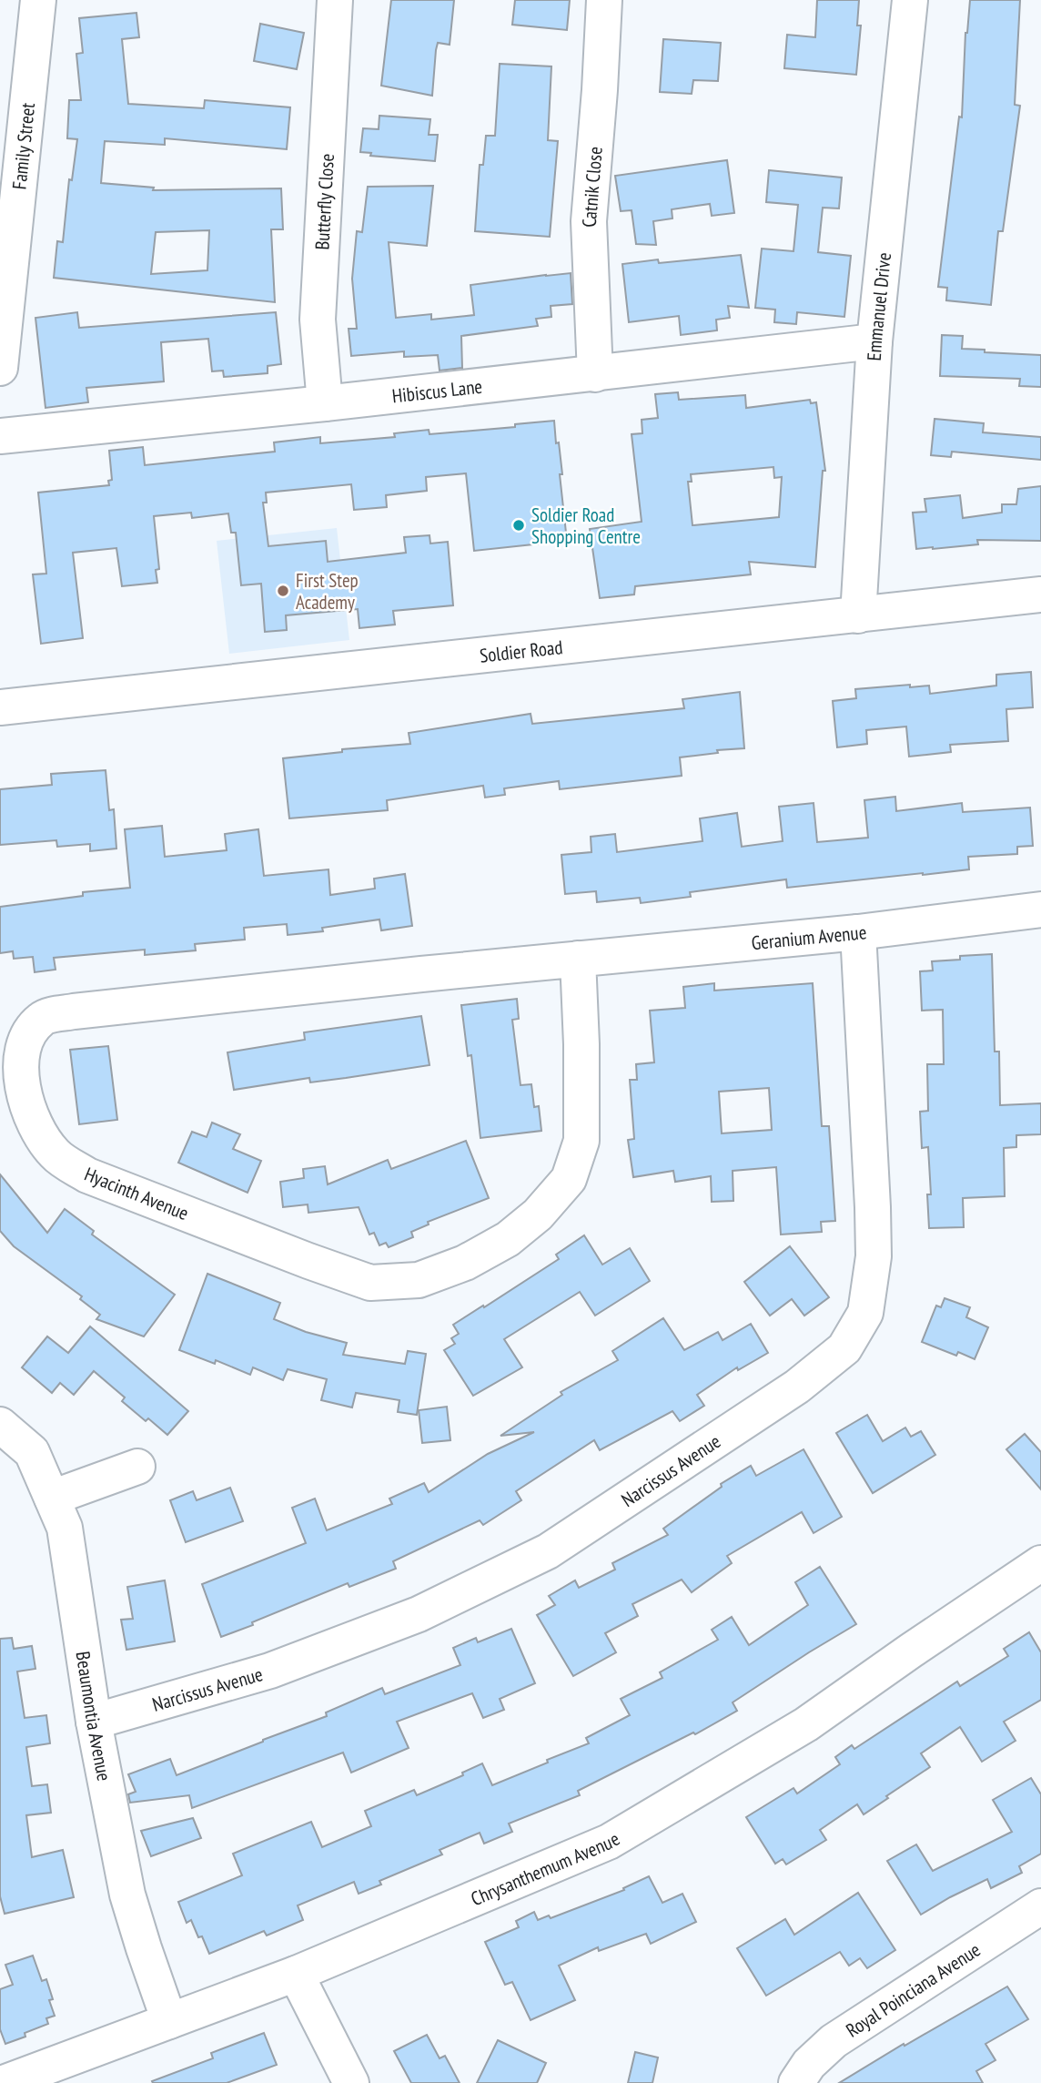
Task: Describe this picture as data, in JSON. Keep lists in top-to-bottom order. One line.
{"streets":{"street":["Family Street","Catnik Close","Butterfly Close","Emmanuel Drive","Hibiscus Lane","Soldier Road","Geranium Avenue","Hyacinth Avenue","Narcissus Avenue","Beaumontia Avenue","Chrysanthemum Avenue","Royal Poinciana Avenue"]},"crossings":[["Catnik Close","Hibiscus Lane"],["Butterfly Close","Hibiscus Lane"],["Emmanuel Drive","Hibiscus Lane"],["Emmanuel Drive","Soldier Road"],["Geranium Avenue","Hyacinth Avenue"],["Geranium Avenue","Narcissus Avenue"],["Narcissus Avenue","Beaumontia Avenue"],["Beaumontia Avenue","Chrysanthemum Avenue"]],"places":["Soldier Road Shopping Centre","First Step Academy"]}
